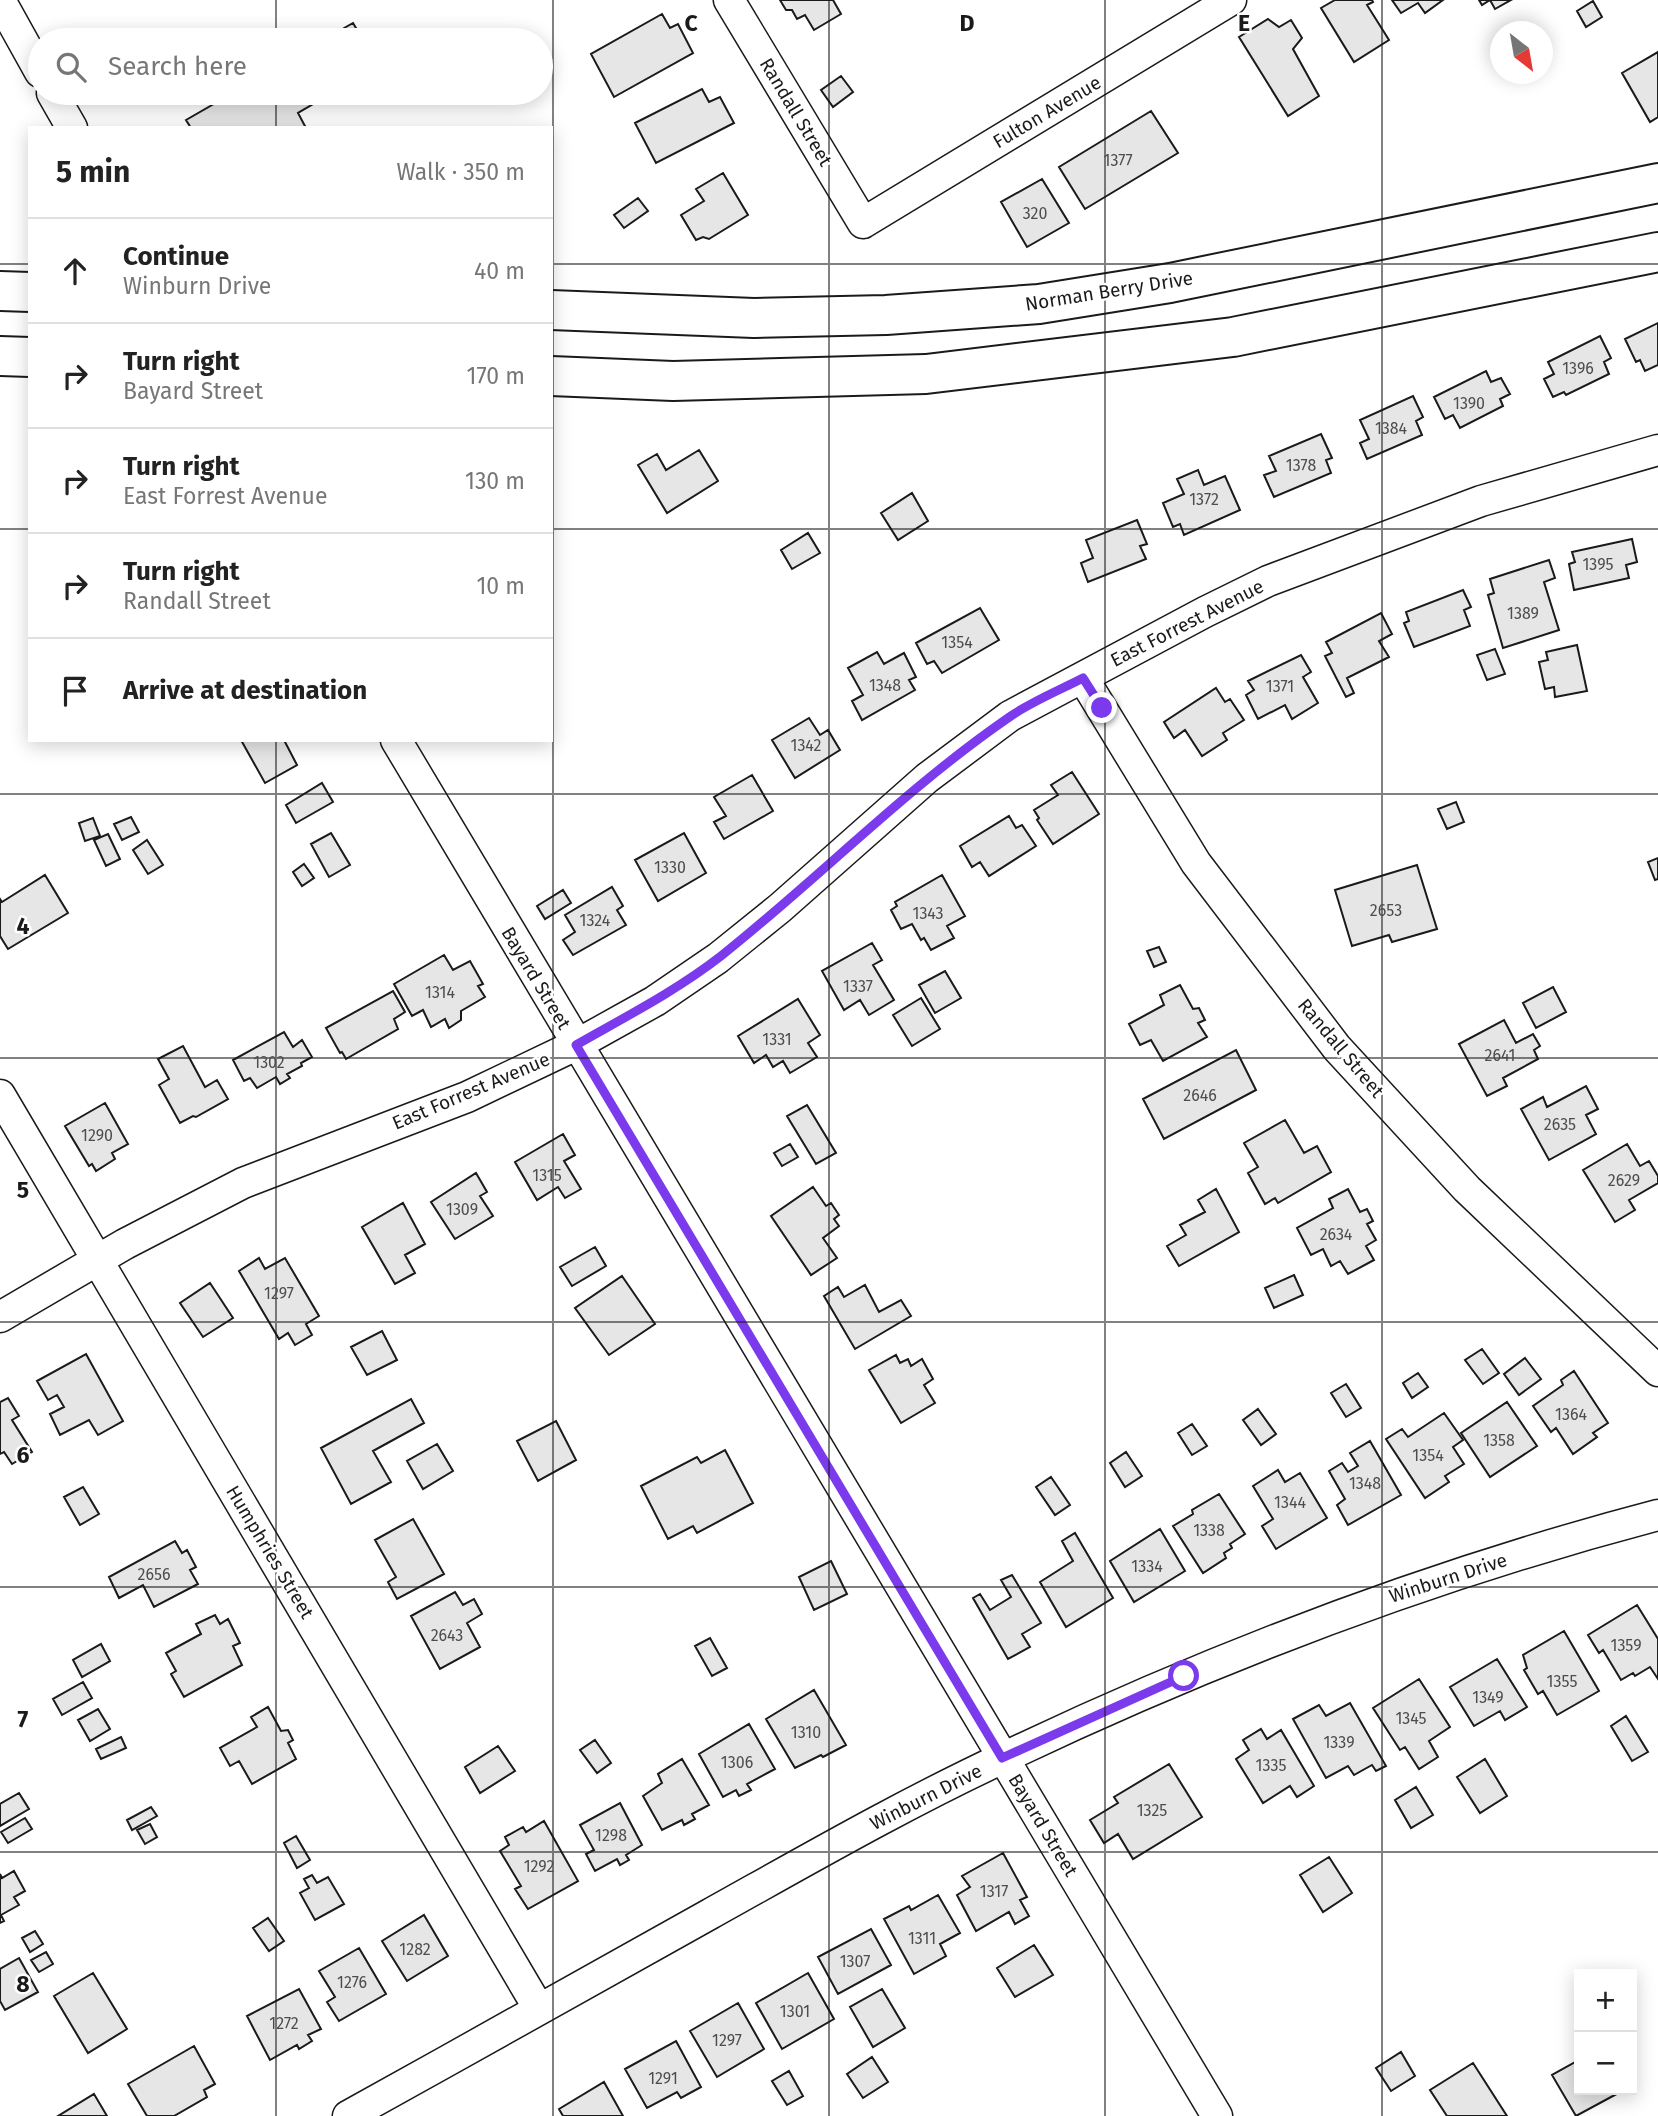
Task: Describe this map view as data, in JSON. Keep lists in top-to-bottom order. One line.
{"streets":{"main road":["Norman Berry Drive"],"street":["Randall Street","Fulton Avenue","East Forrest Avenue","Bayard Street","Humphries Street","Winburn Drive"]},"crossings":[["Randall Street","Fulton Avenue"],["Randall Street","East Forrest Avenue"],["East Forrest Avenue","Bayard Street"],["East Forrest Avenue","Humphries Street"],["Bayard Street","Winburn Drive"],["Humphries Street","Winburn Drive"]],"house_numbers":["1377","320","1396","1390","1384","1378","1372","1395","1389","1354","1348","1371","1342","1330","2653","1343","1324","1337","1314","1331","2641","1302","2646","2635","1290","1315","2629","1309","2634","1297","1364","1358","1354","1348","1344","1338","1334","2656","2643","1359","1355","1349","1345","1310","1339","1306","1335","1325","1298","1292","1317","1311","1282","1307","1276","1301","1272","1297","1291"],"north":"bottom right","page":{"search":"Search here","heading":["5 min","Walk · 350 m"],"list":[["Continue","Winburn Drive","40 m"],["Turn right","Bayard Street","170 m"],["Turn right","East Forrest Avenue","130 m"],["Turn right","Randall Street","10 m"],"Arrive at destination"],"map_buttons":["+","−"]},"grid":{"columns":["C","D","E"],"rows":["4","5","6","7","8"]}}
